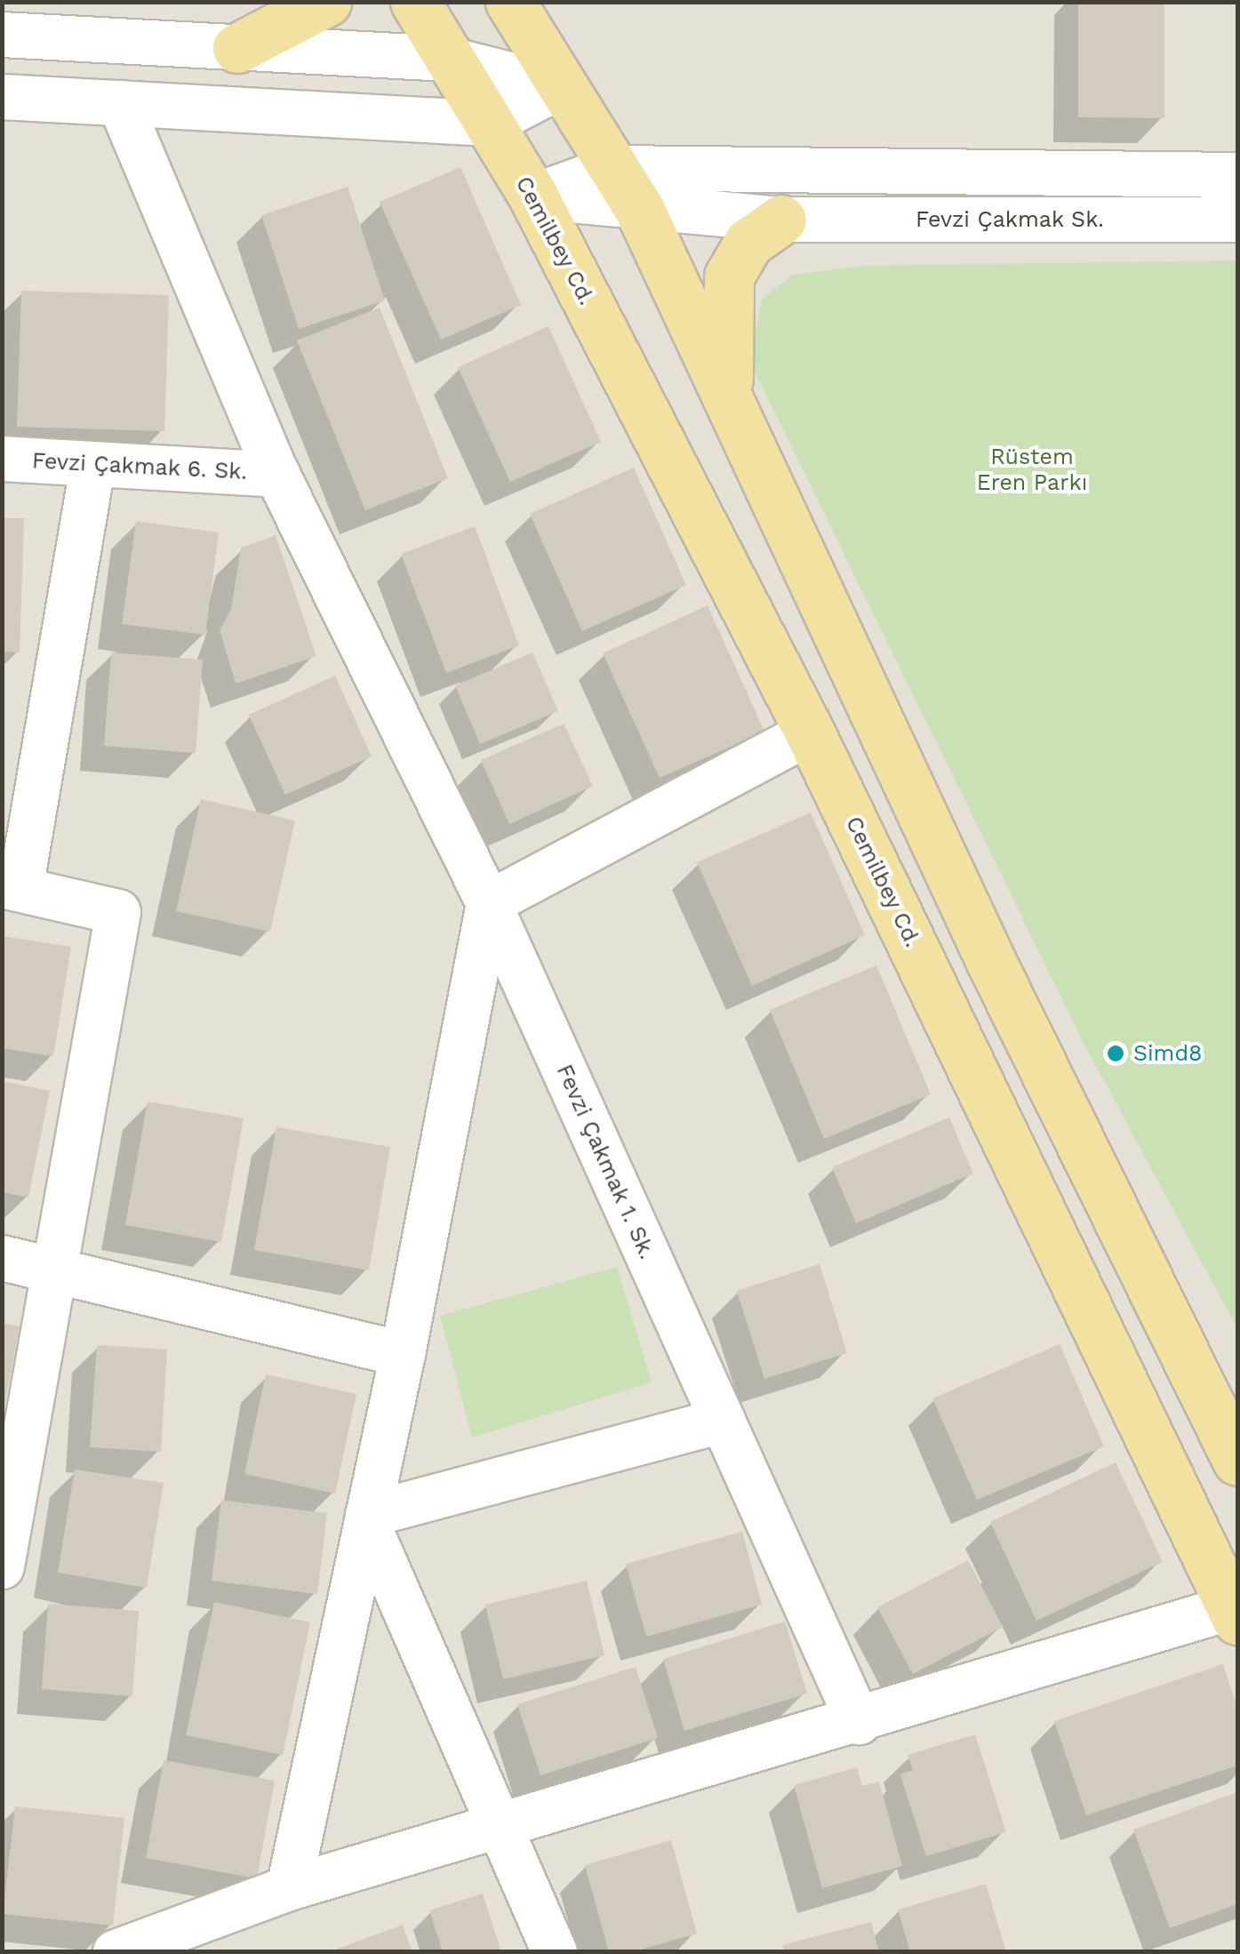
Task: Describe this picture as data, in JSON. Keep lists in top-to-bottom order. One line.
{"streets":{"main road":["Cemilbey Cd."],"street":["Fevzi Çakmak Sk.","Fevzi Çakmak 6. Sk.","Fevzi Çakmak 1. Sk."]},"crossings":[["Fevzi Çakmak Sk.","Cemilbey Cd."],["Fevzi Çakmak 6. Sk.","Fevzi Çakmak 1. Sk."]],"parks":["Rüstem Eren Parkı"],"places":["Simd8"]}
